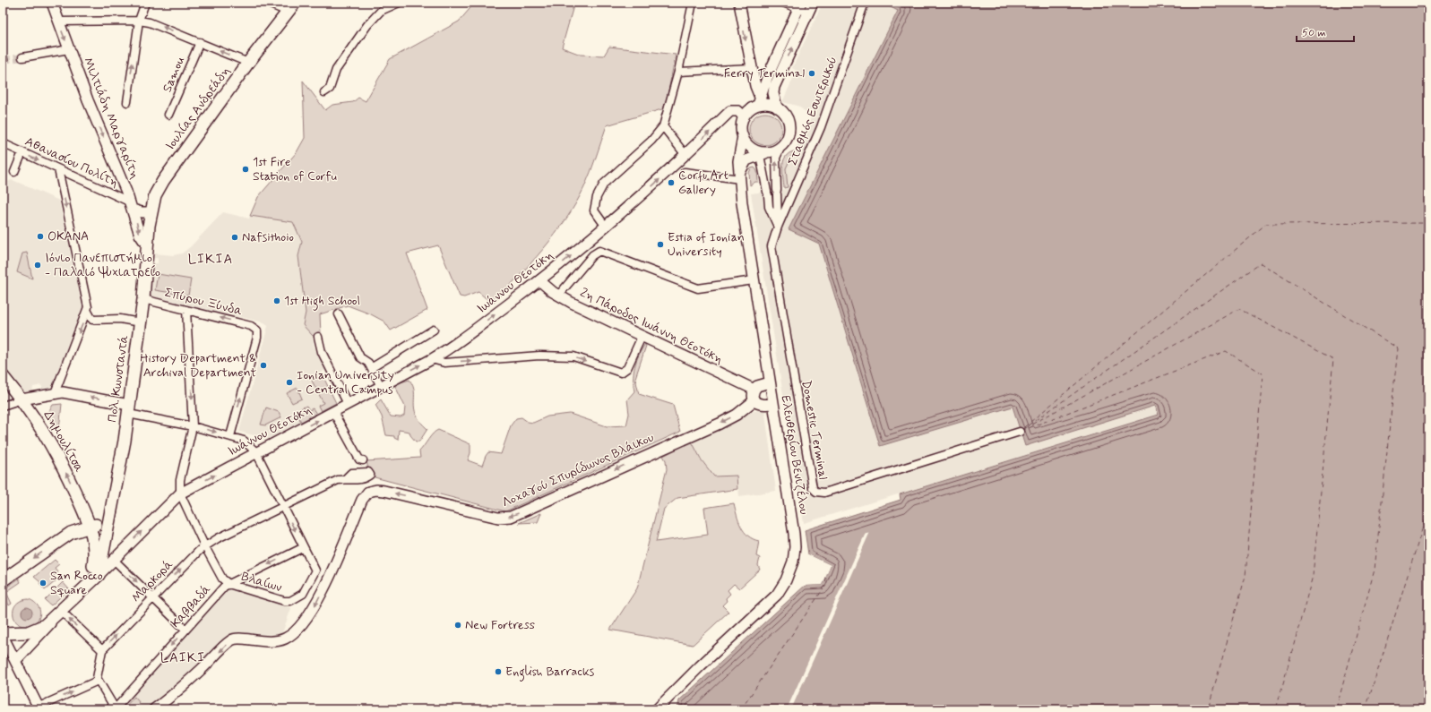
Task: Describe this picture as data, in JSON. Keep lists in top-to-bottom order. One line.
{"streets":{"main road":["Ιουλίας Ανδρεάδη","Μιλτιάδη Μαργαρίτη","Ιωάννου Θεοτόκη","2η Πάροδος Ιωάννη Θεοτόκη","Πολ. Κωνσταντά","Δημουλίτσα","Ελευθερίου Βενιζέλου","Λοχαγού Σπυρίδωνος Βλάικου"],"street":["Samou","Σταθμός Εσωτερικού","Αθανασίου Πολίτη","Σπύρου Ξύνδα","Domestic Terminal","Μαρκορά","Βλαίων","Καββαδά"]},"crossings":[["Ιουλίας Ανδρεάδη","Μιλτιάδη Μαργαρίτη"],["Ιουλίας Ανδρεάδη","Πολ. Κωνσταντά"],["Σταθμός Εσωτερικού","Domestic Terminal"],["Μιλτιάδη Μαργαρίτη","Αθανασίου Πολίτη"],["Μιλτιάδη Μαργαρίτη","Πολ. Κωνσταντά"],["Ιωάννου Θεοτόκη","2η Πάροδος Ιωάννη Θεοτόκη"],["Ιωάννου Θεοτόκη","Πολ. Κωνσταντά"],["Ιωάννου Θεοτόκη","Δημουλίτσα"],["Ιωάννου Θεοτόκη","Ελευθερίου Βενιζέλου"],["Σπύρου Ξύνδα","Πολ. Κωνσταντά"],["Πολ. Κωνσταντά","Δημουλίτσα"],["Βλαίων","Καββαδά"]],"one_way":["Μιλτιάδη Μαργαρίτη","Ιωάννου Θεοτόκη","Δημουλίτσα","Λοχαγού Σπυρίδωνος Βλάικου","Μαρκορά","Καββαδά"],"districts":["LIKIA","LAIKI"],"places":["Ferry Terminal","1st Fire Station of Corfu","Corfu Art Gallery","ΟΚΑΝΑ","Nafsithoio","Estia of Ionian University","Ιόνιο Πανεπιστήμιο - Παλαιό Ψυχιατρείο","1st High School","History Department & Archival Department","Ionian University - Central Campus","San Rocco Square","New Fortress","English Barracks"],"scale_bar":"50 m"}
